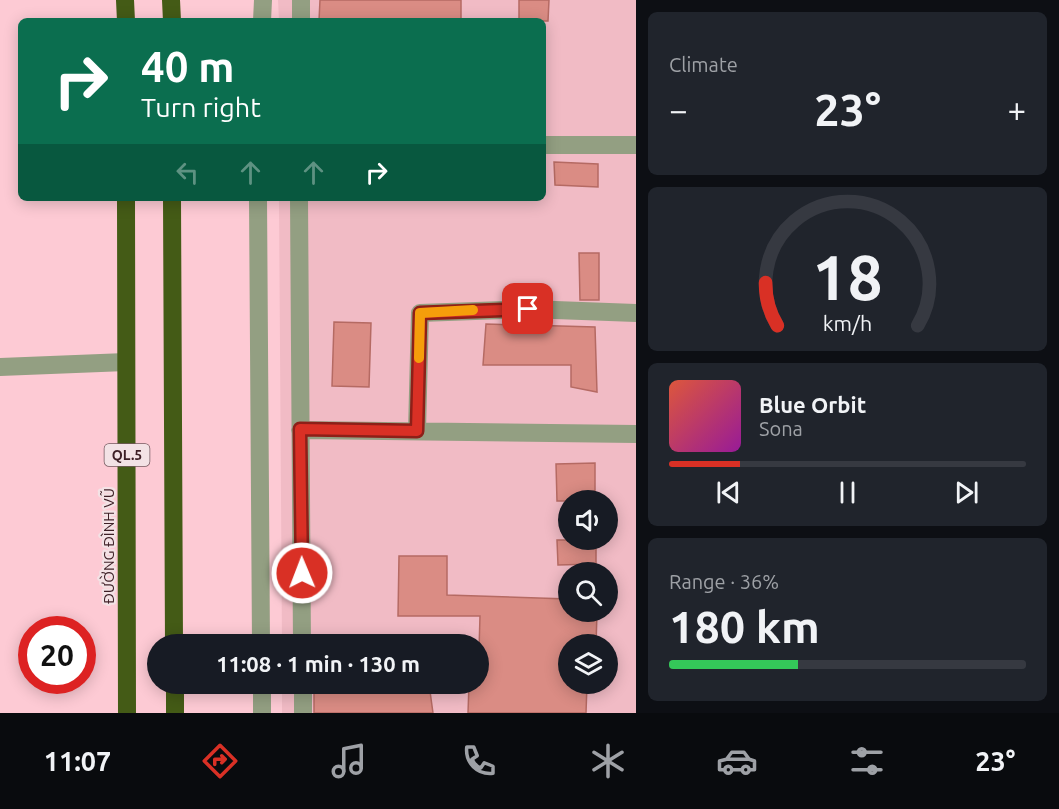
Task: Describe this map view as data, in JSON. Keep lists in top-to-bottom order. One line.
{"streets":{"highway":["QL.5","ĐƯỜNG ĐÌNH VŨ"]},"page":{"tile":["Climate",["Range · 36%","180 km"]],"turn":["40 m","Turn right"],"heat":["−","23°","+"],"song":["Blue Orbit","Sona"],"limit":"20","trip":"11:08 · 1 min · 130 m","tabs":["11:07","23°"],"gauge":["18","km/h"]}}
